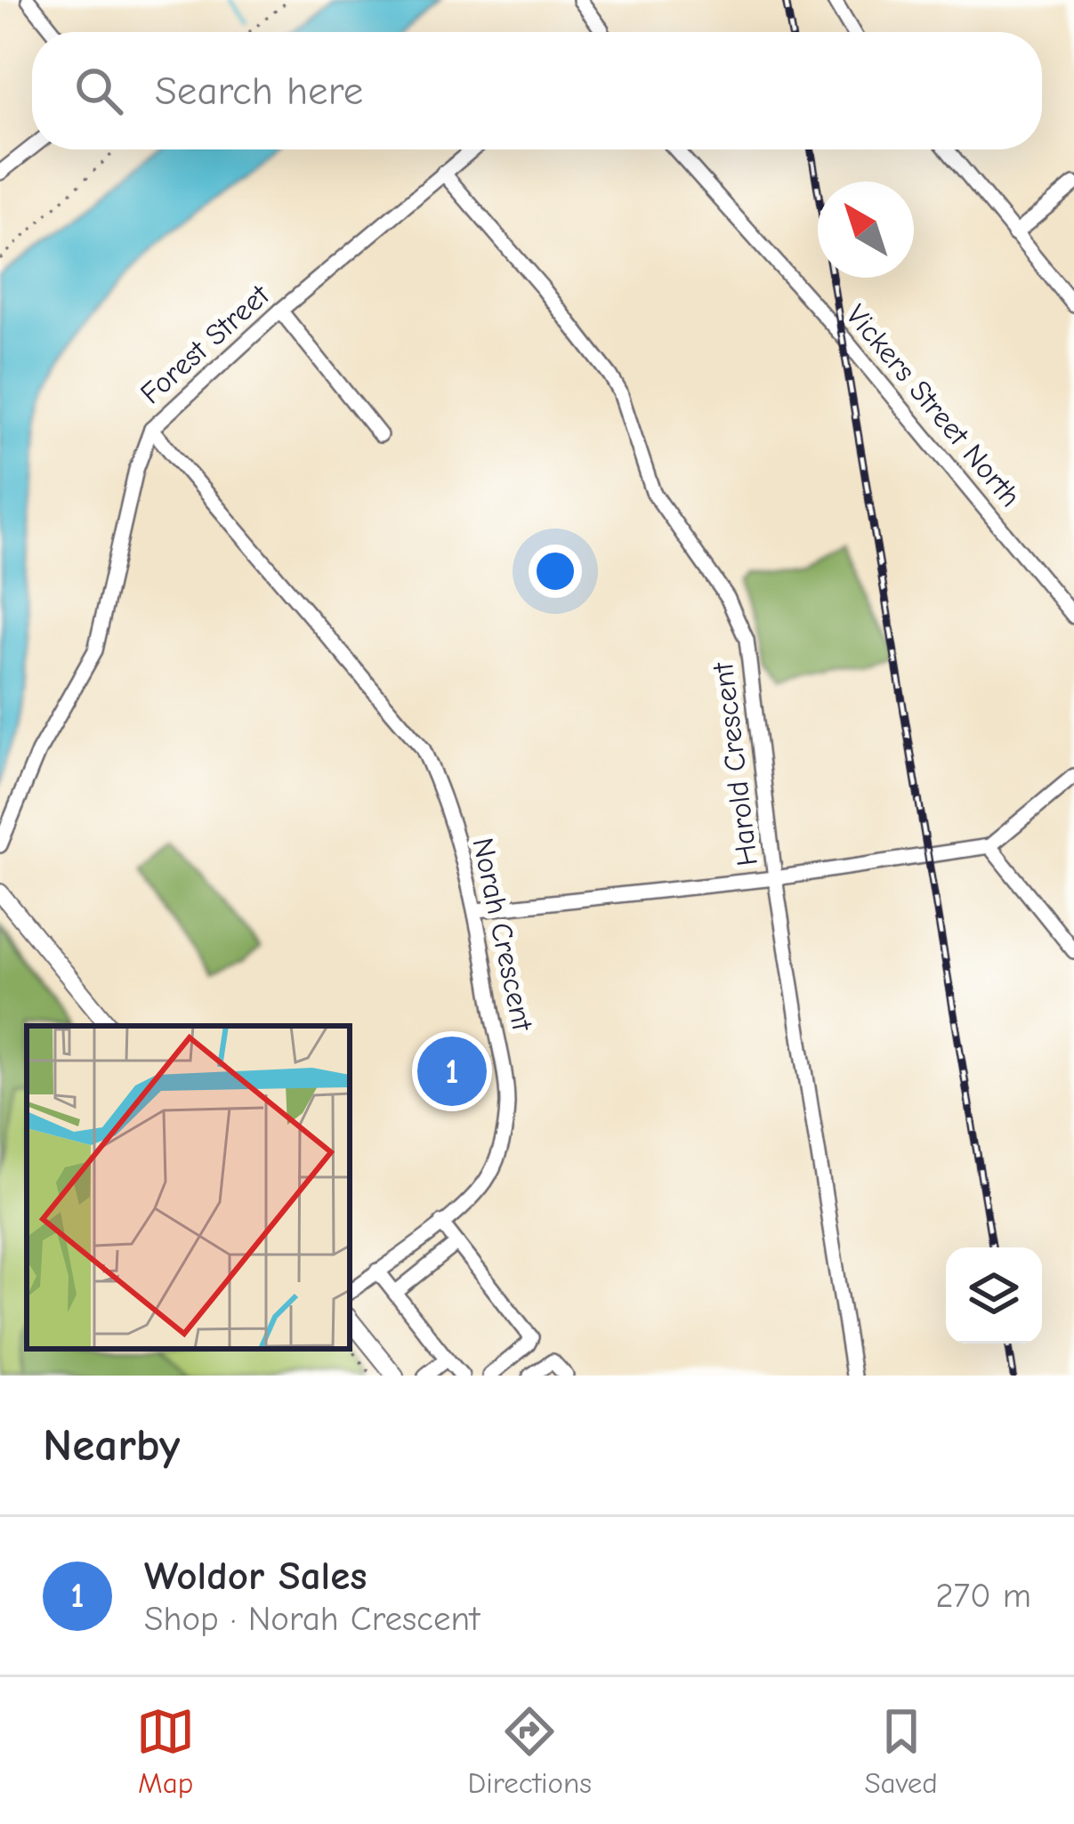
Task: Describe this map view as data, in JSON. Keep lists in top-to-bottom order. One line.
{"streets":{"street":["Forest Street","Vickers Street North","Harold Crescent","Norah Crescent"]},"crossings":[["Forest Street","Harold Crescent"],["Forest Street","Norah Crescent"]],"north":"top left","page":{"search":"Search here","pins":"1","heading":"Nearby","list":[{"mark":"1","name":"Woldor Sales","note":"Shop · Norah Crescent","value":"270 m"}],"nav":["Map","Directions","Saved"]}}
